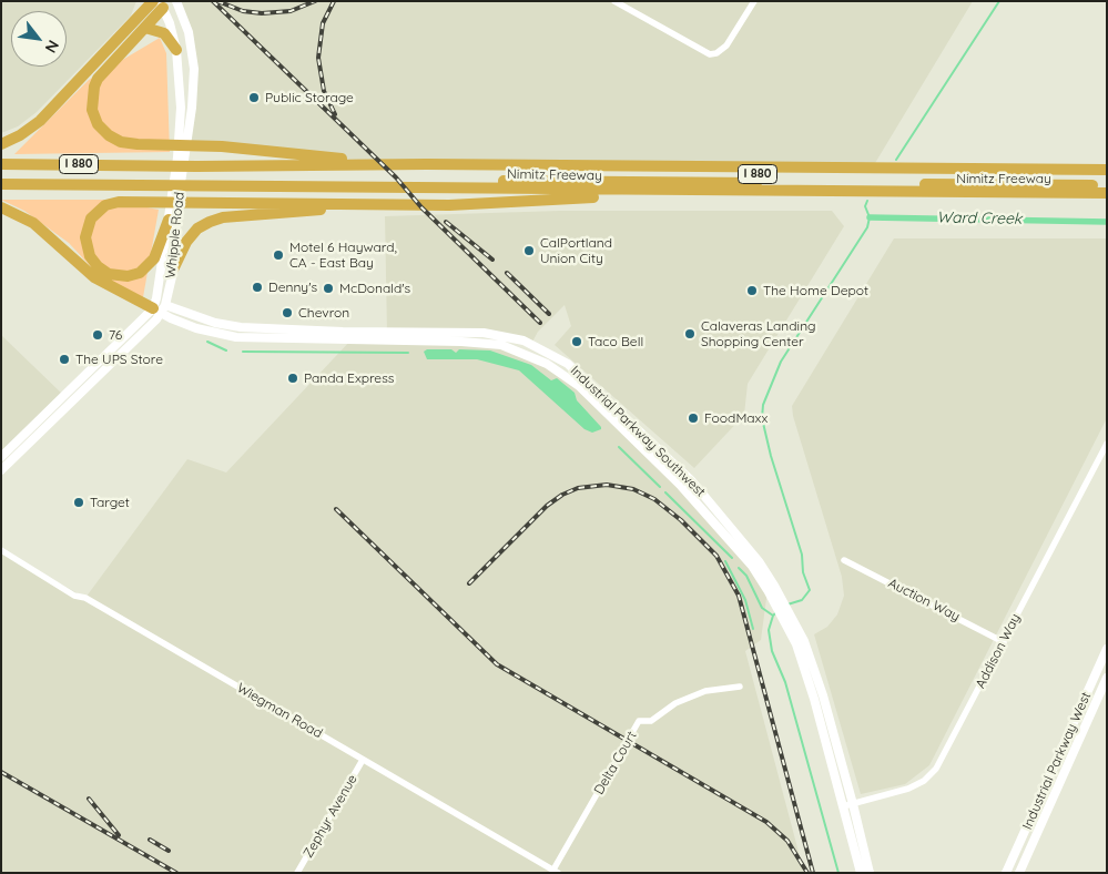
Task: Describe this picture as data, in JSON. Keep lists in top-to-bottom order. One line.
{"streets":{"highway":["I 880","Nimitz Freeway"],"main road":["Whipple Road","Industrial Parkway Southwest","Industrial Parkway West"],"street":["Auction Way","Addison Way","Wiegman Road","Delta Court","Zephyr Avenue"]},"crossings":[["I 880","Nimitz Freeway"],["Whipple Road","Industrial Parkway Southwest"],["Industrial Parkway Southwest","Addison Way"],["Auction Way","Addison Way"],["Wiegman Road","Delta Court"],["Wiegman Road","Zephyr Avenue"]],"water":["Ward Creek"],"places":["Public Storage","CalPortland Union City","Motel 6 Hayward, CA - East Bay","Denny's","McDonald's","The Home Depot","Chevron","Calaveras Landing Shopping Center","76","Taco Bell","The UPS Store","Panda Express","FoodMaxx","Target"],"north":"bottom right"}
